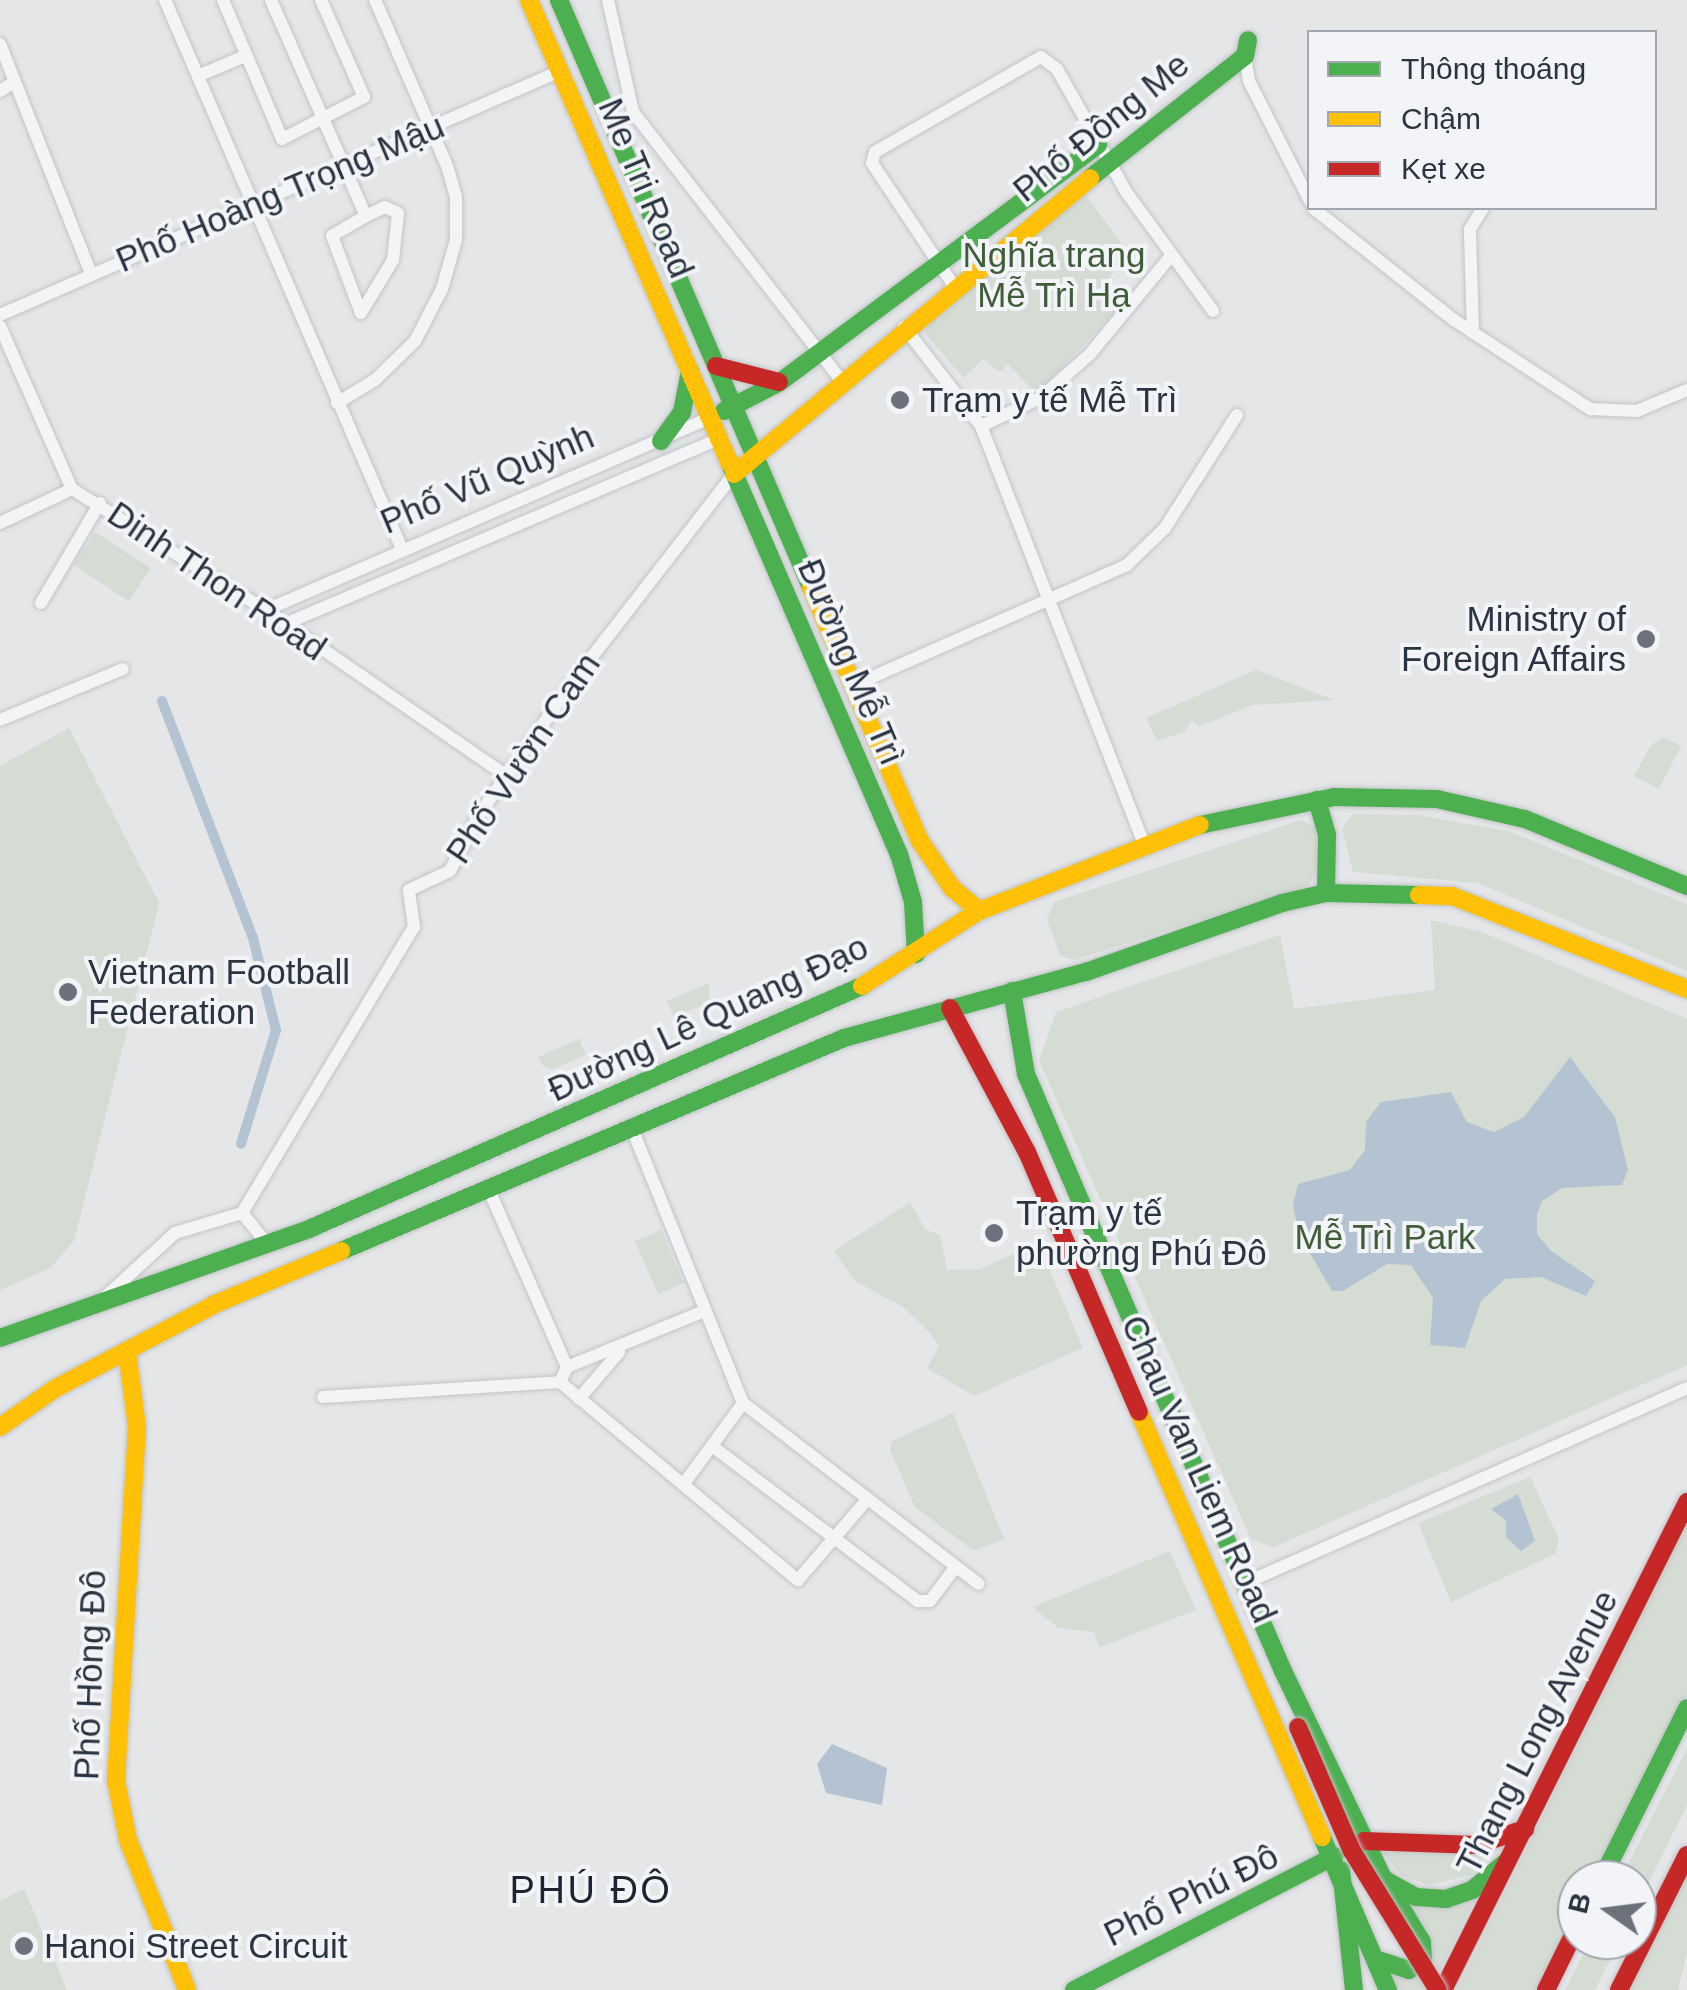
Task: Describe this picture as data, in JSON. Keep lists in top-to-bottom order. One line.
{"streets":{"main road":["Phố Đồng Me","Me Tri Road","Phố Vũ Quỳnh","Đường Mễ Trì","Đường Lê Quang Đạo","Chau Van Liem Road","Phố Hồng Đô","Thang Long Avenue","Phố Phú Đô"],"street":["Phố Hoàng Trọng Mậu","Dinh Thon Road","Phố Vườn Cam"]},"crossings":[["Phố Đồng Me","Me Tri Road"],["Phố Đồng Me","Phố Vũ Quỳnh"],["Phố Đồng Me","Đường Mễ Trì"],["Phố Đồng Me","Phố Vườn Cam"],["Me Tri Road","Phố Hoàng Trọng Mậu"],["Me Tri Road","Phố Vũ Quỳnh"],["Me Tri Road","Đường Mễ Trì"],["Phố Vũ Quỳnh","Dinh Thon Road"],["Phố Vũ Quỳnh","Đường Mễ Trì"],["Dinh Thon Road","Phố Vườn Cam"],["Đường Mễ Trì","Phố Vườn Cam"],["Đường Mễ Trì","Đường Lê Quang Đạo"],["Đường Lê Quang Đạo","Chau Van Liem Road"],["Đường Lê Quang Đạo","Phố Hồng Đô"],["Chau Van Liem Road","Phố Phú Đô"]],"districts":["PHÚ ĐÔ"],"parks":["Nghĩa trang Mễ Trì Hạ","Mễ Trì Park"],"places":["Trạm y tế Mễ Trì","Ministry of Foreign Affairs","Vietnam Football Federation","Trạm y tế phường Phú Đô","Hanoi Street Circuit"],"legend":["Thông thoáng","Chậm","Kẹt xe"],"north":"left"}
